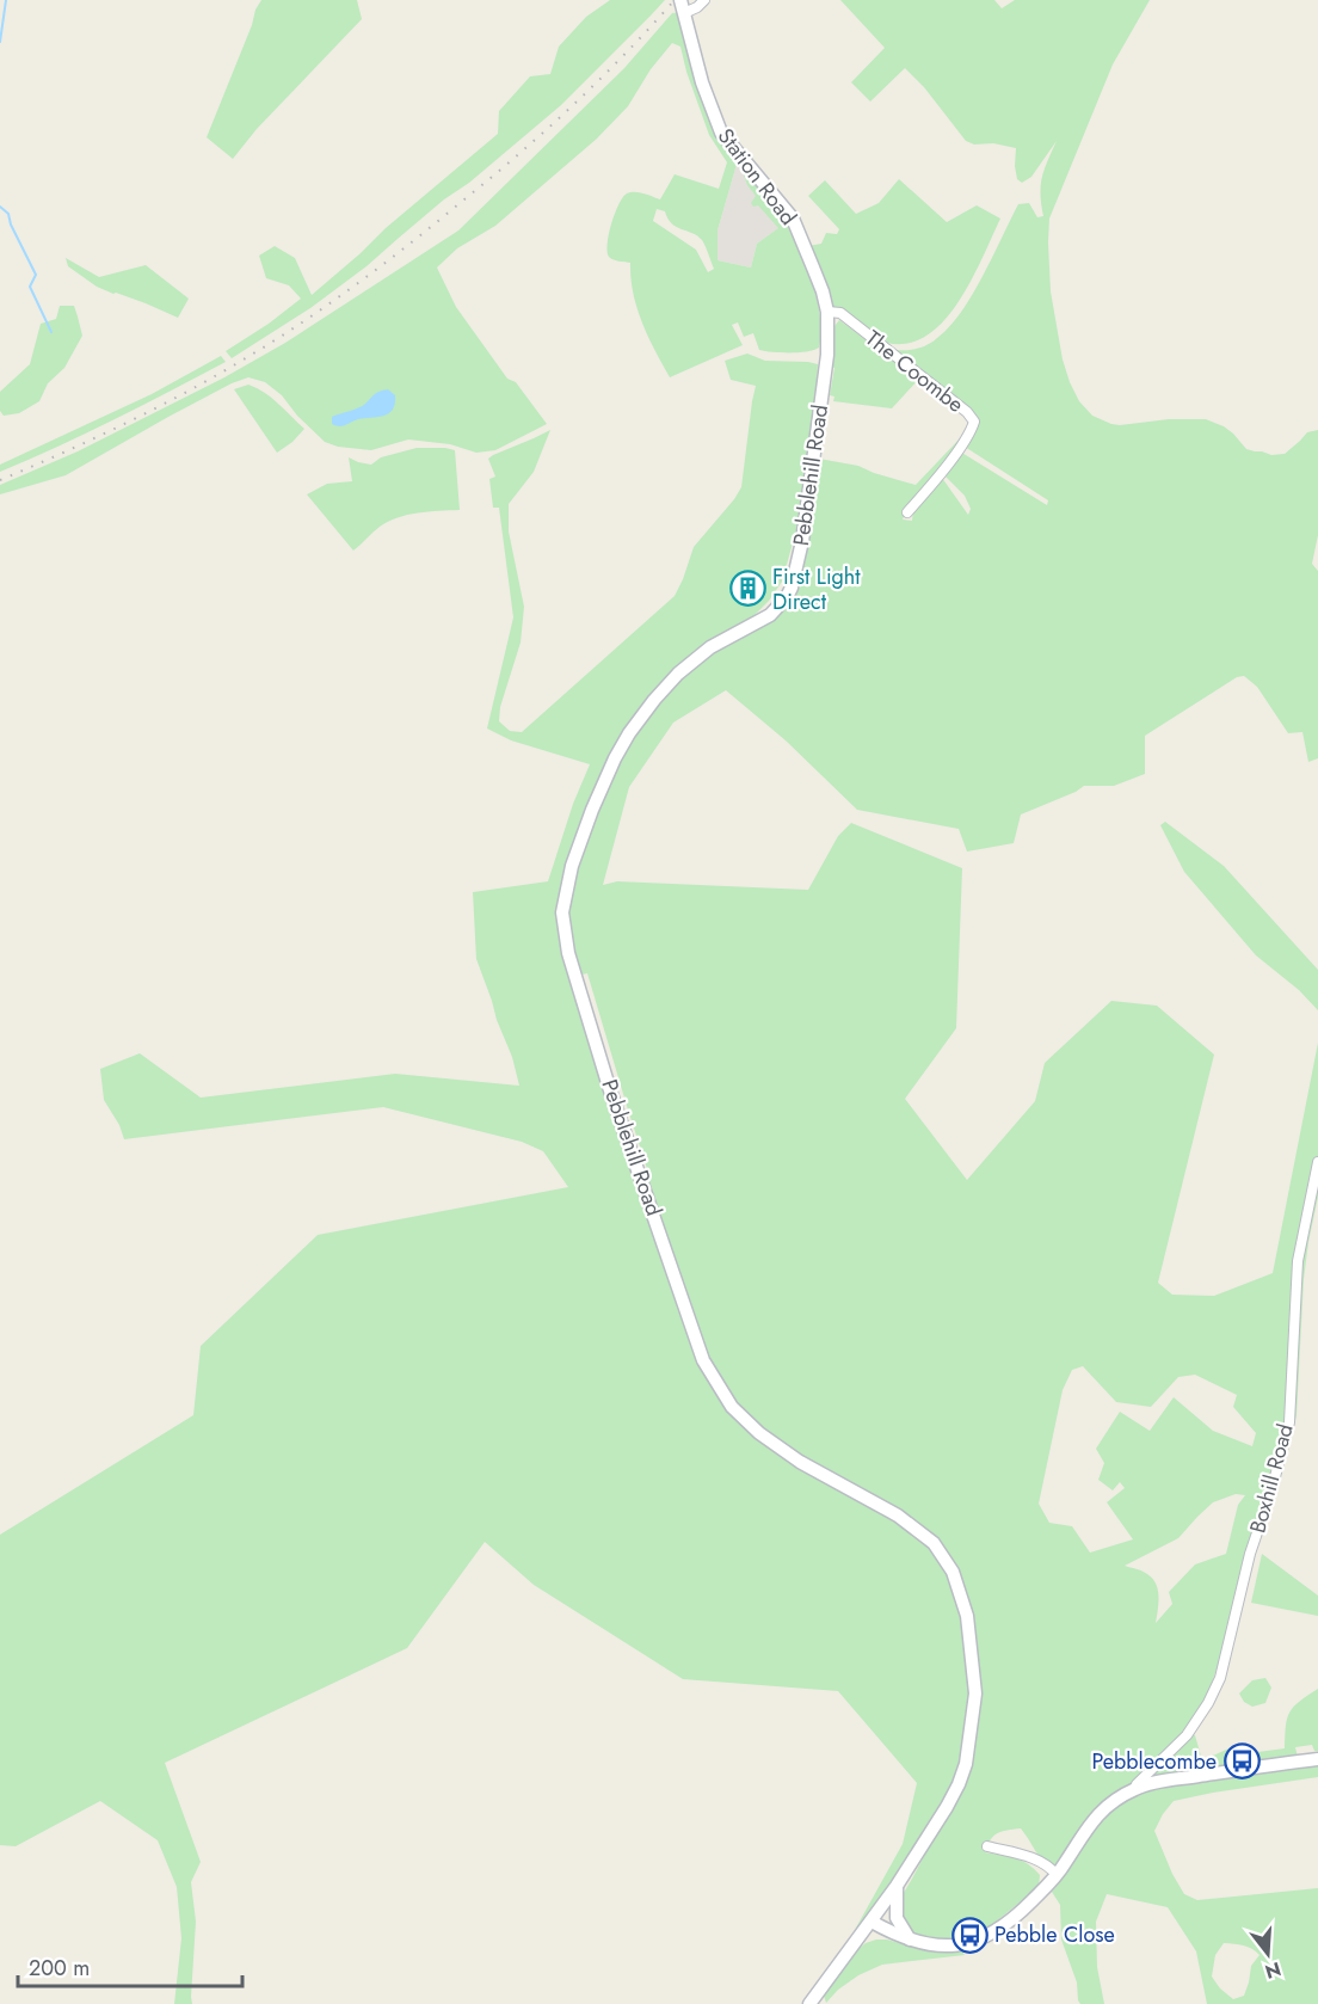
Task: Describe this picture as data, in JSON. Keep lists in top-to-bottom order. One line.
{"streets":{"main road":["Station Road","Pebblehill Road"],"street":["The Coombe","Boxhill Road"]},"crossings":[["Station Road","The Coombe"],["Station Road","Pebblehill Road"],["The Coombe","Pebblehill Road"]],"places":{"building":["First Light Direct"],"bus stop":["Pebblecombe","Pebble Close"]},"scale_bar":"200 m","north":"bottom"}
